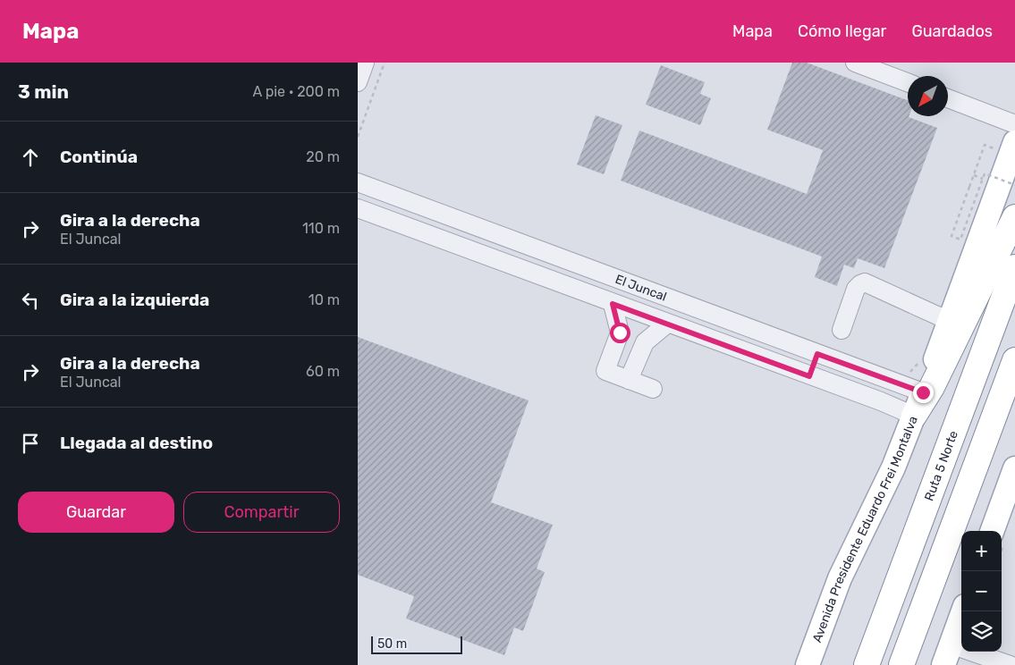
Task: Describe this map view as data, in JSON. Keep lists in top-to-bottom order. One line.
{"streets":{"highway":["Ruta 5 Norte"],"main road":["Avenida Presidente Eduardo Frei Montalva"],"street":["El Juncal"]},"crossings":[["El Juncal","Avenida Presidente Eduardo Frei Montalva"]],"scale_bar":"50 m","north":"bottom left","page":{"header":"Mapa","nav":["Mapa","Cómo llegar","Guardados"],"heading":["3 min","A pie · 200 m"],"list":[["Continúa","20 m"],["Gira a la derecha","El Juncal","110 m"],["Gira a la izquierda","10 m"],["Gira a la derecha","El Juncal","60 m"],"Llegada al destino"],"buttons":["Guardar","Compartir"],"map_buttons":["+","−"],"scale":"50 m"}}
